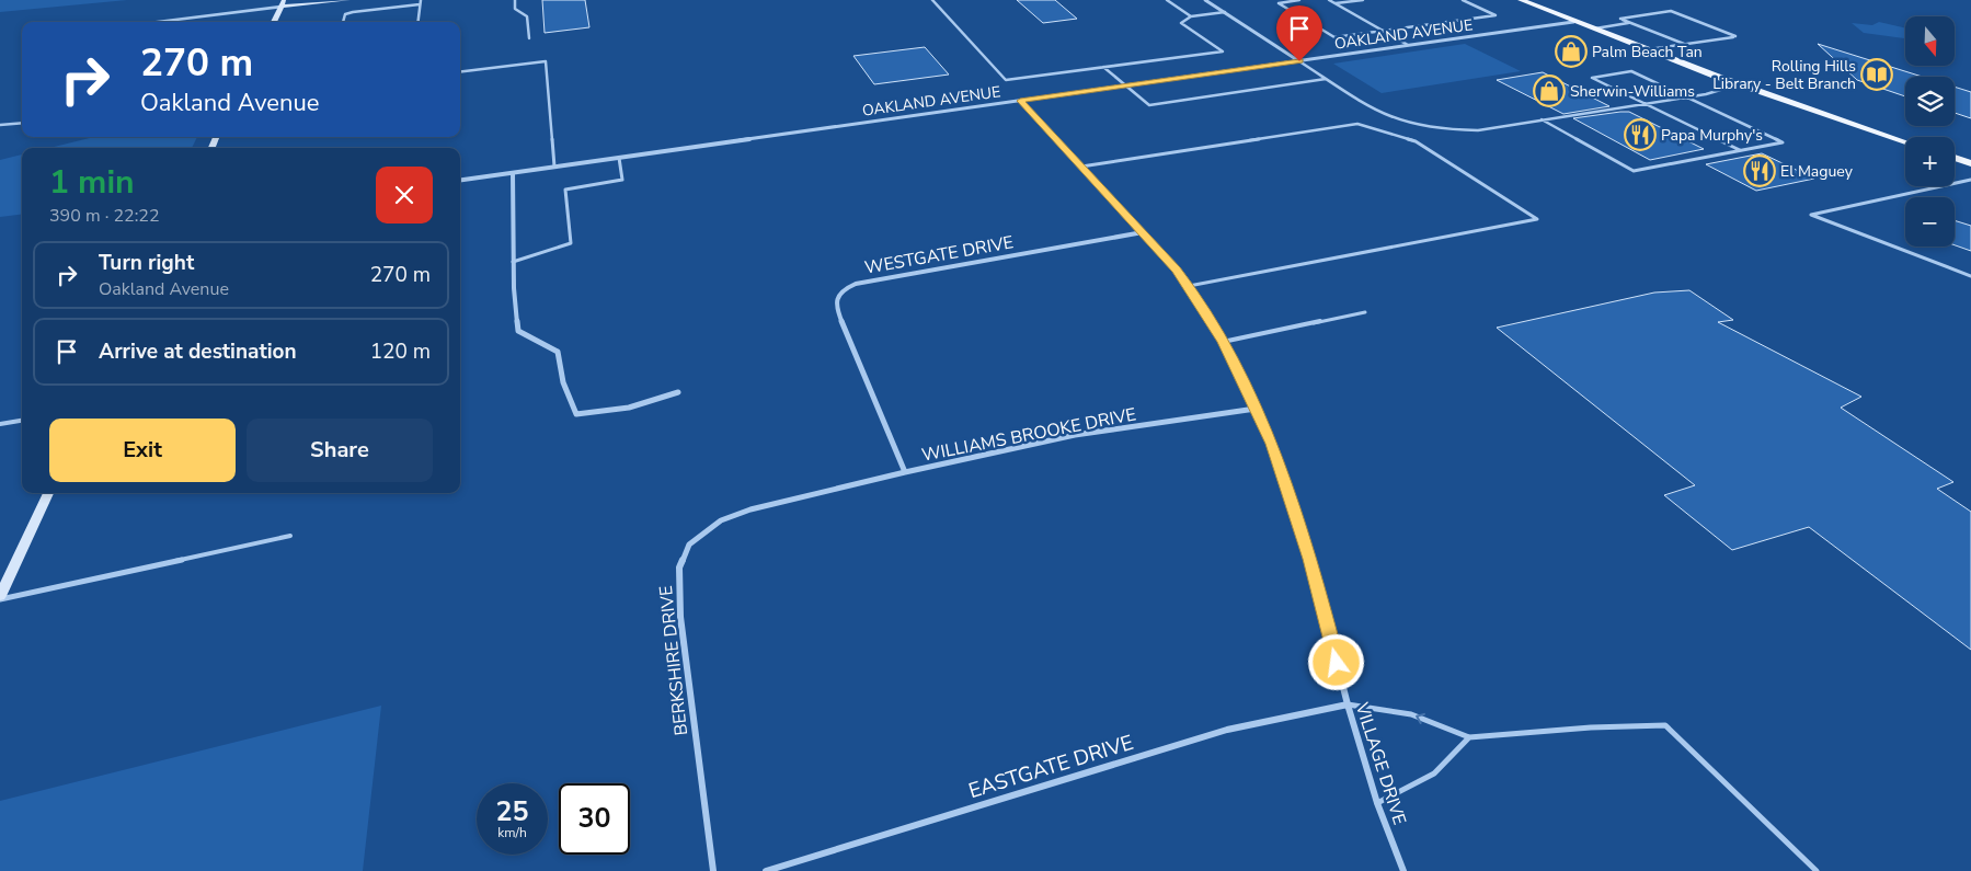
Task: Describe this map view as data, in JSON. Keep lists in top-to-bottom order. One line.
{"streets":{"street":["OAKLAND AVENUE","WESTGATE DRIVE","WILLIAMS BROOKE DRIVE","BERKSHIRE DRIVE","VILLAGE DRIVE","EASTGATE DRIVE"]},"crossings":[["OAKLAND AVENUE","VILLAGE DRIVE"],["WESTGATE DRIVE","WILLIAMS BROOKE DRIVE"],["WESTGATE DRIVE","BERKSHIRE DRIVE"],["WESTGATE DRIVE","VILLAGE DRIVE"],["WILLIAMS BROOKE DRIVE","BERKSHIRE DRIVE"],["WILLIAMS BROOKE DRIVE","VILLAGE DRIVE"],["VILLAGE DRIVE","EASTGATE DRIVE"]],"places":{"shop":["Palm Beach Tan","Sherwin-Williams"],"library":["Rolling Hills Library - Belt Branch"],"restaurant":["Papa Murphy's","El Maguey"]},"north":"bottom","page":{"map_buttons":["+","−"],"turn":["270 m","Oakland Avenue"],"heading":["1 min","390 m · 22:22"],"list":[{"name":"Turn right","note":"Oakland Avenue","value":"270 m"},{"name":"Arrive at destination","value":"120 m"}],"buttons":["Exit","Share"],"speed":"25 km/h","limit":"30"}}
